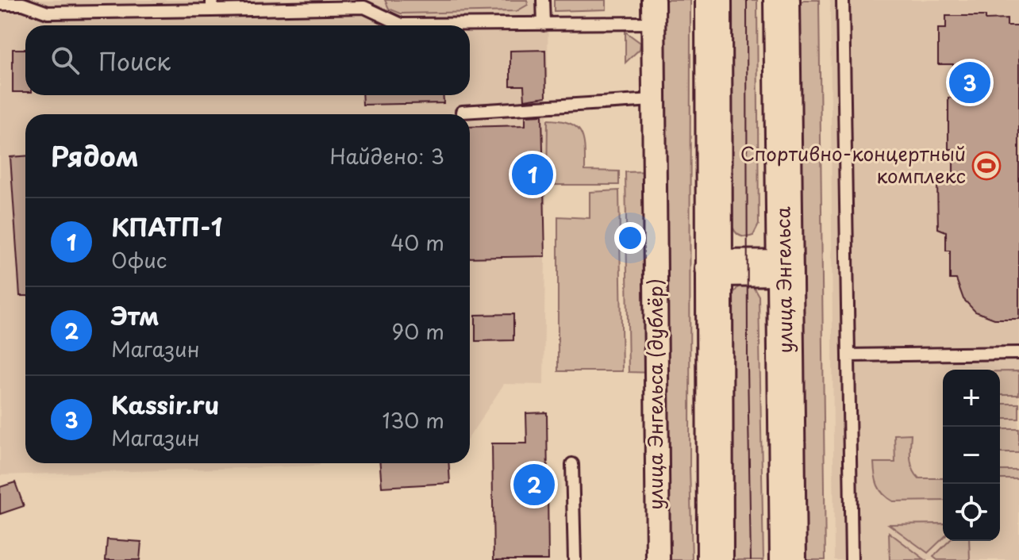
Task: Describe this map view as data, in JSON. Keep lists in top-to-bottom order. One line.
{"streets":{"main road":["улица Энгельса"],"street":["улица Энгельса (дублёр)"]},"places":{"sports":["Спортивно-концертный комплекс"]},"page":{"search":"Поиск","pins":["3","1","2"],"heading":["Рядом","Найдено: 3"],"list":[{"mark":"1","name":"КПАТП-1","note":"Офис","value":"40 m"},{"mark":"2","name":"Этм","note":"Магазин","value":"90 m"},{"mark":"3","name":"Kassir.ru","note":"Магазин","value":"130 m"}],"map_buttons":["+","−"]}}
